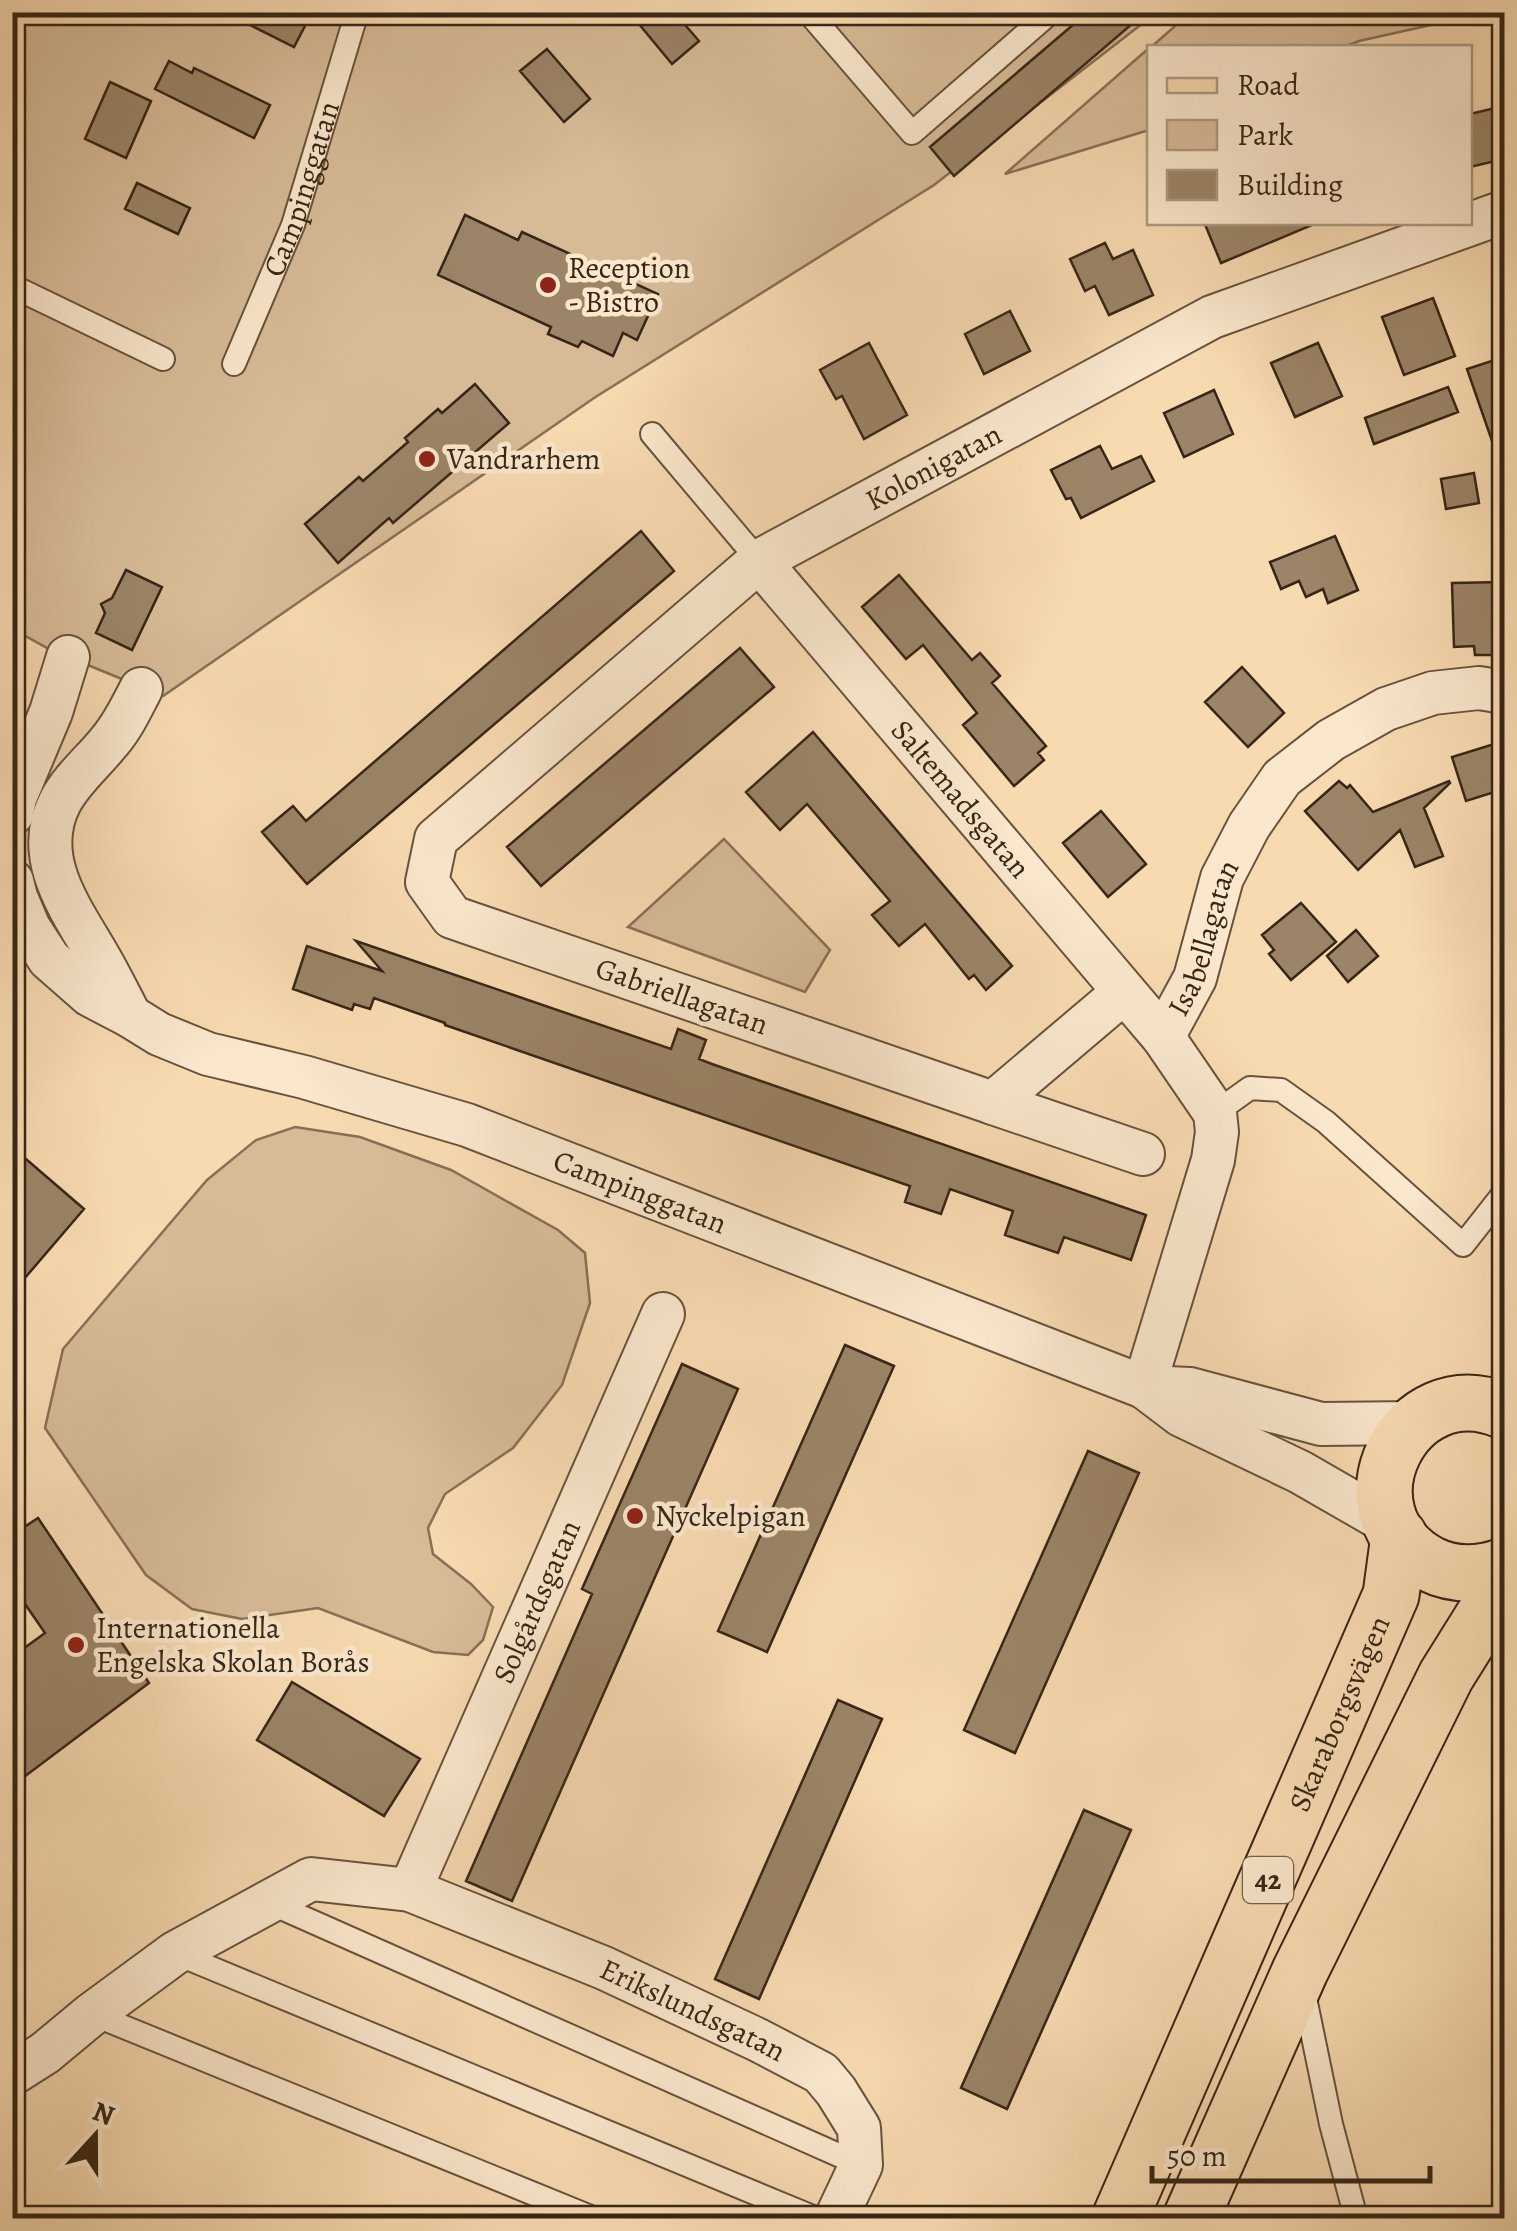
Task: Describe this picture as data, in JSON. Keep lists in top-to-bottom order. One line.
{"streets":{"main road":["Skaraborgsvägen","42"],"street":["Campinggatan","Kolonigatan","Saltemadsgatan","Isabellagatan","Gabriellagatan","Solgårdsgatan","Erikslundsgatan"]},"crossings":[["Campinggatan","Skaraborgsvägen"],["Campinggatan","42"],["Kolonigatan","Saltemadsgatan"],["Kolonigatan","Gabriellagatan"],["Saltemadsgatan","Isabellagatan"],["Solgårdsgatan","Erikslundsgatan"],["Skaraborgsvägen","42"]],"places":["Reception - Bistro","Vandrarhem","Nyckelpigan","Internationella Engelska Skolan Borås"],"legend":["Road","Park","Building"],"scale_bar":"50 m","north":"top"}
